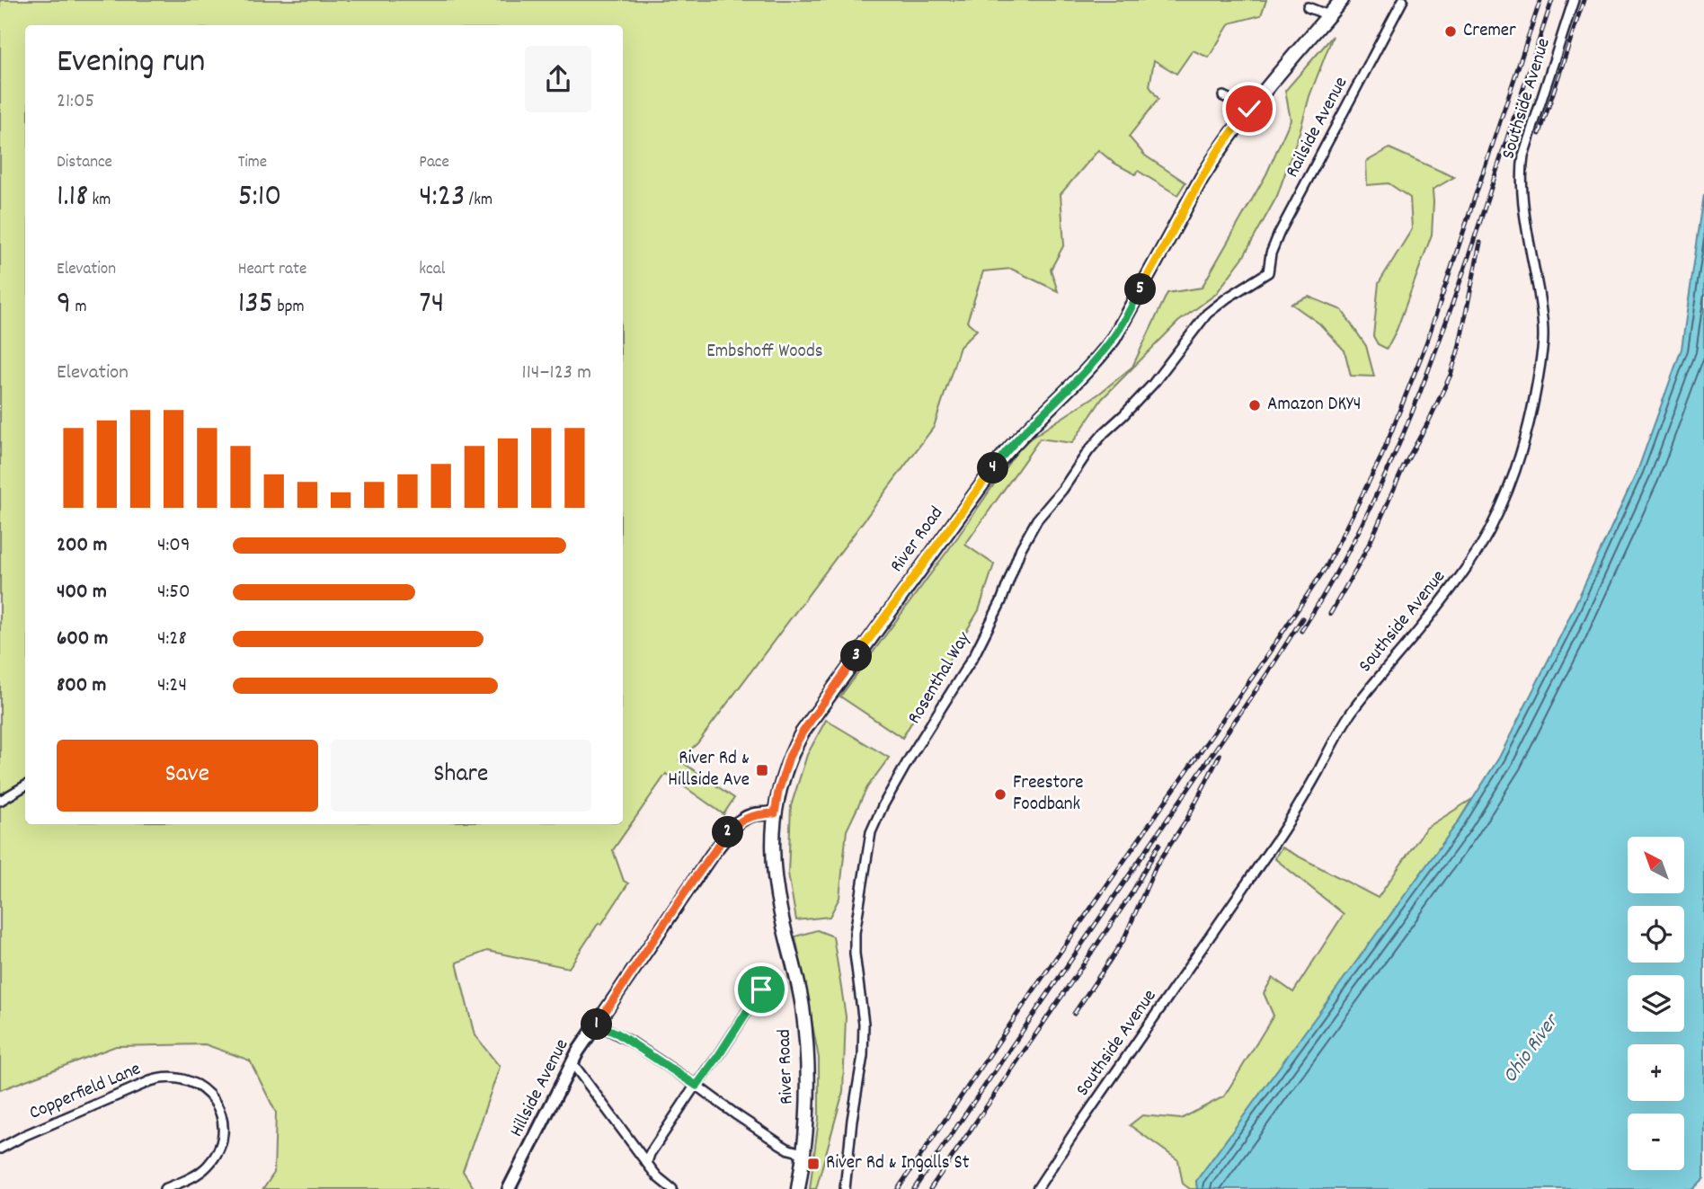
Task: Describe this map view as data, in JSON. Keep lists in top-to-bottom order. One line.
{"streets":{"main road":["River Road"],"street":["Southside Avenue","Railside Avenue","Rosenthal Way","Hillside Avenue","Copperfield Lane"]},"crossings":[["Railside Avenue","Rosenthal Way"],["River Road","Hillside Avenue"]],"water":["Ohio River"],"parks":["Embshoff Woods"],"places":{"other":["Cremer","Amazon DKY4","Freestore Foodbank"],"transit":["River Rd & Hillside Ave","River Rd & Ingalls St"]},"north":"top left","page":{"heading":["Evening run","21:05"],"stats":[["Distance","1.18 km"],["Time","5:10"],["Pace","4:23 /km"],["Elevation","9 m"],["Heart rate","135 bpm"],["kcal","74"]],"pins":["5","4","3","2","1"],"chart":["Elevation","114–123 m"],"list":[{"name":"200 m","note":"4:09"},{"name":"400 m","note":"4:50"},{"name":"600 m","note":"4:28"},{"name":"800 m","note":"4:24"}],"buttons":["Save","Share"],"map_buttons":["+","−"]}}
